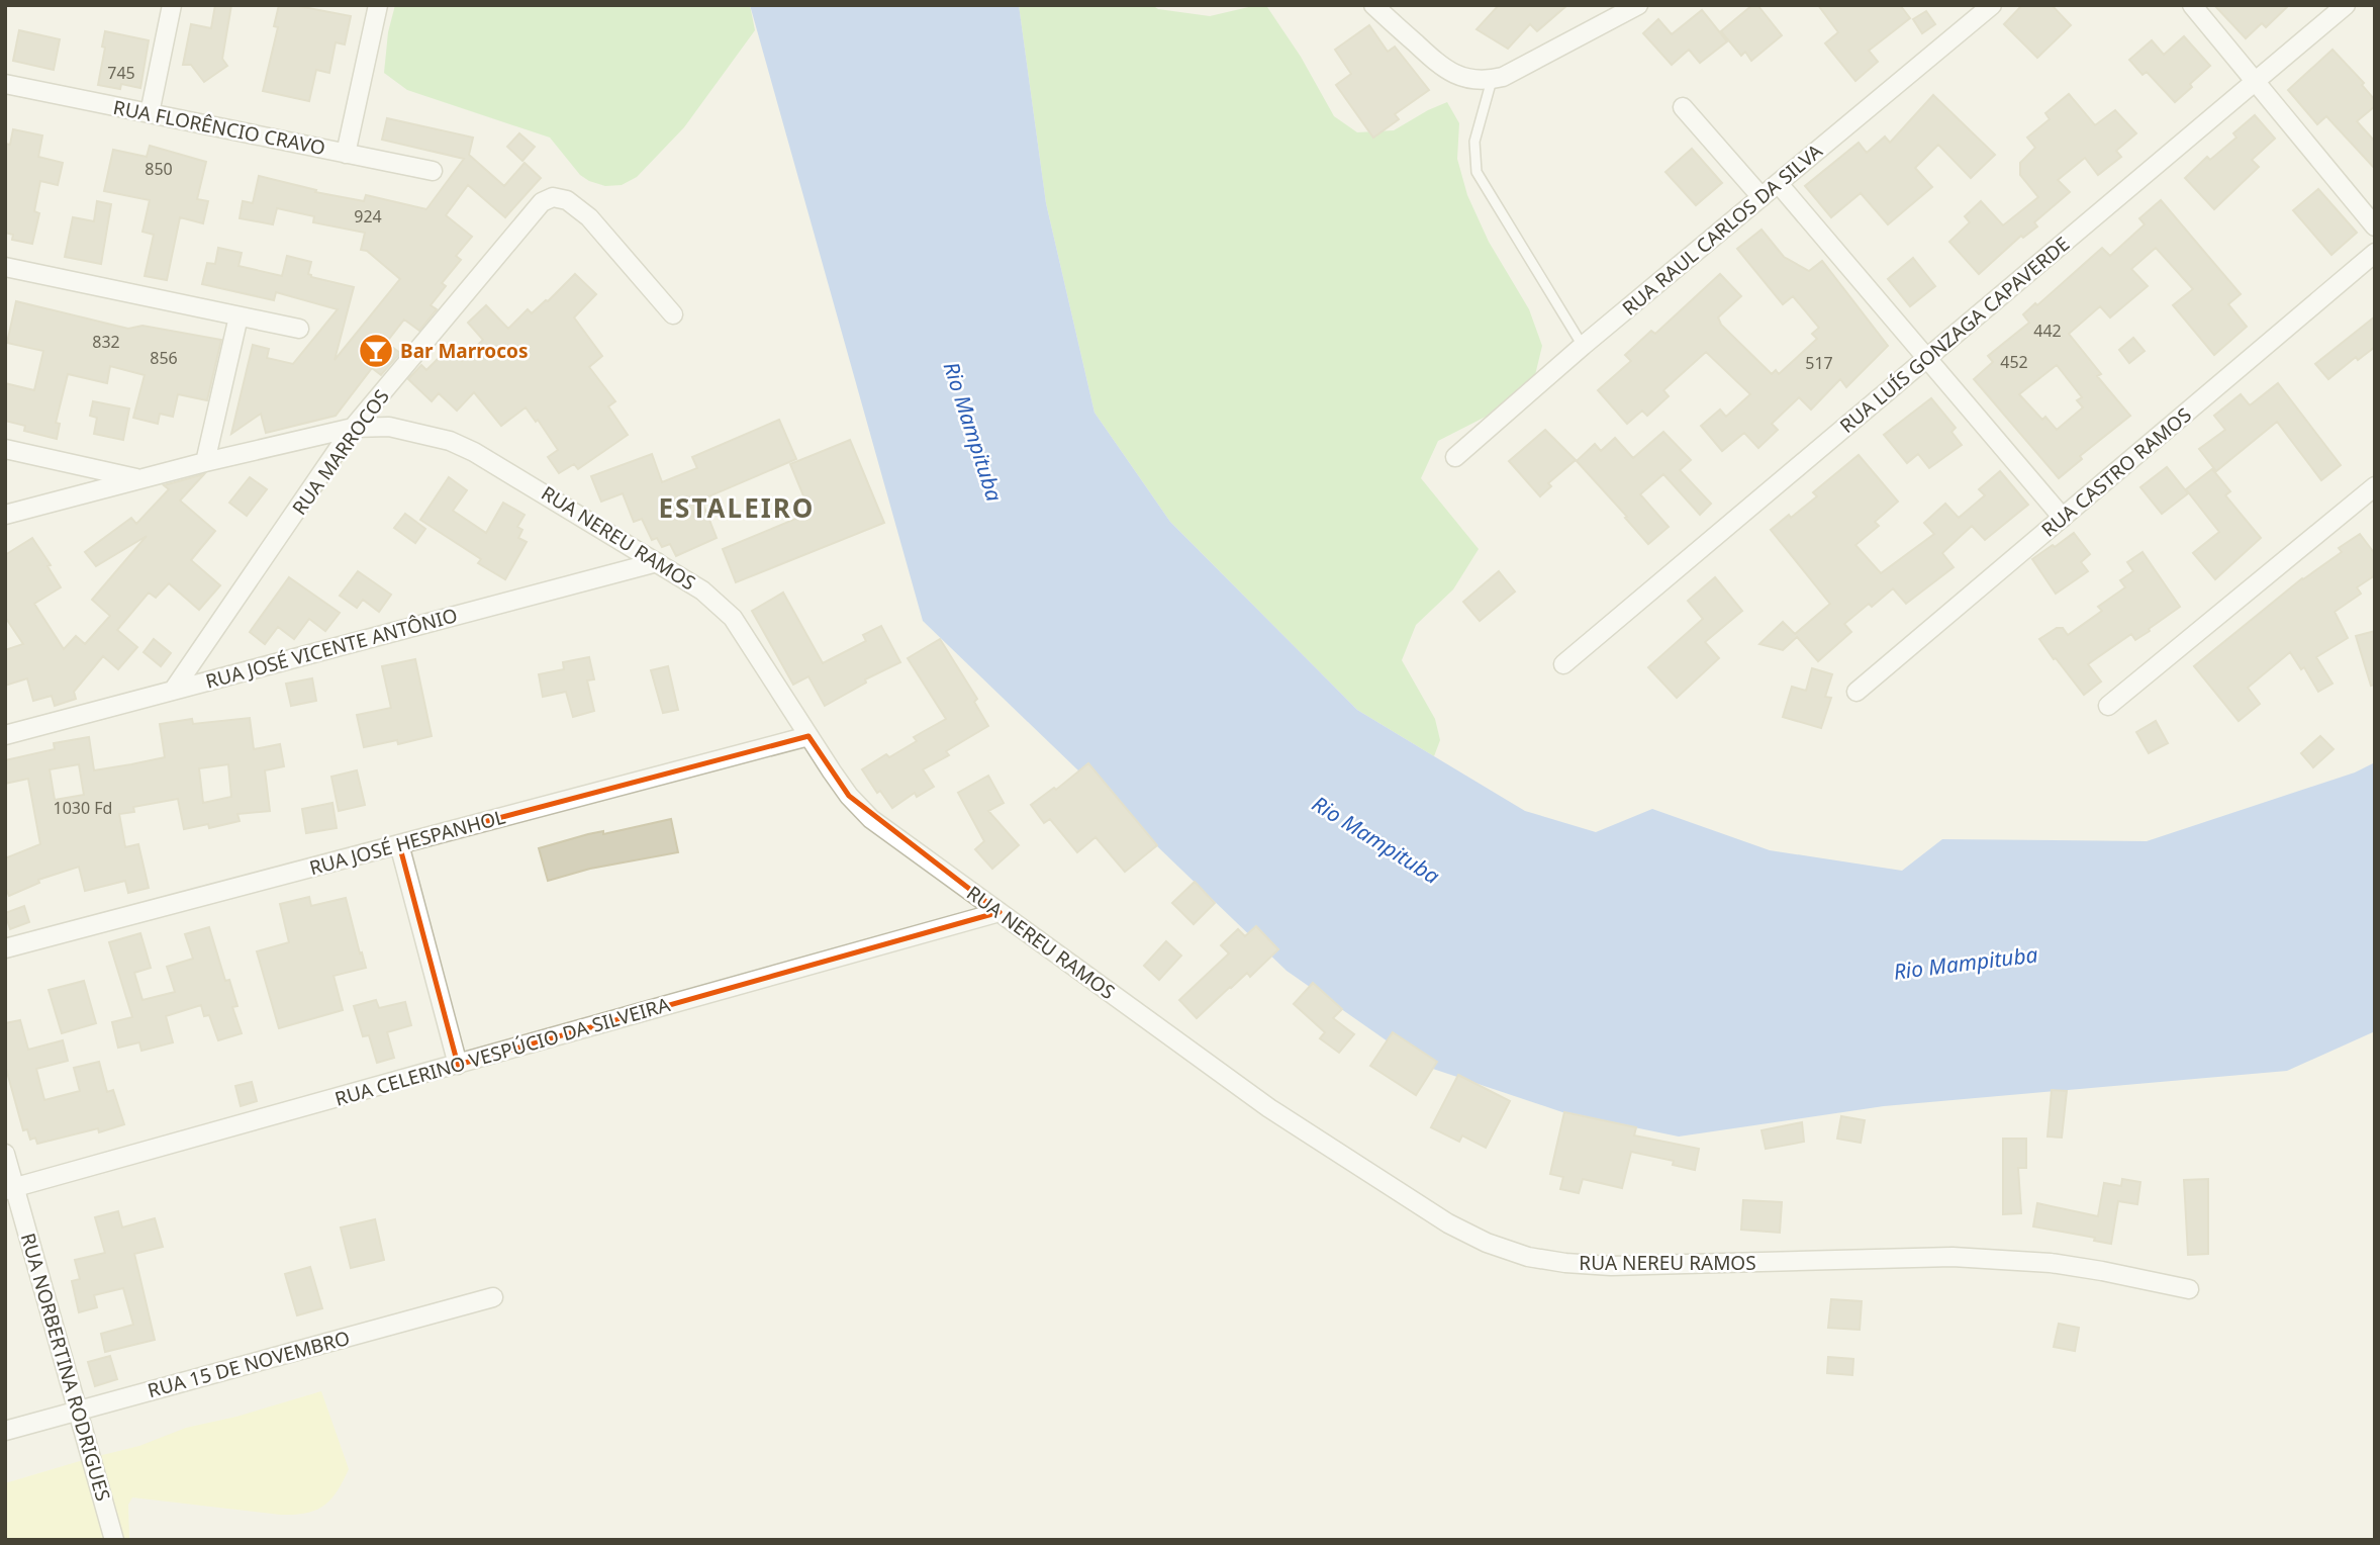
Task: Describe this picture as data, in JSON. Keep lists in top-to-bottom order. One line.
{"streets":{"street":["RUA FLORÊNCIO CRAVO","RUA RAUL CARLOS DA SILVA","RUA LUÍS GONZAGA CAPAVERDE","RUA MARROCOS","RUA CASTRO RAMOS","RUA NEREU RAMOS","RUA JOSÉ VICENTE ANTÔNIO","RUA JOSÉ HESPANHOL","RUA CELERINO VESPÚCIO DA SILVEIRA","RUA 15 DE NOVEMBRO","RUA NORBERTINA RODRIGUES"]},"crossings":[["RUA MARROCOS","RUA NEREU RAMOS"],["RUA MARROCOS","RUA JOSÉ VICENTE ANTÔNIO"],["RUA NEREU RAMOS","RUA JOSÉ VICENTE ANTÔNIO"],["RUA NEREU RAMOS","RUA JOSÉ HESPANHOL"],["RUA NEREU RAMOS","RUA CELERINO VESPÚCIO DA SILVEIRA"],["RUA CELERINO VESPÚCIO DA SILVEIRA","RUA NORBERTINA RODRIGUES"],["RUA 15 DE NOVEMBRO","RUA NORBERTINA RODRIGUES"]],"districts":["ESTALEIRO"],"water":["Rio Mampituba"],"places":{"bar":["Bar Marrocos"]},"house_numbers":["745","850","924","442","832","856","452","517","1030 Fd"]}
